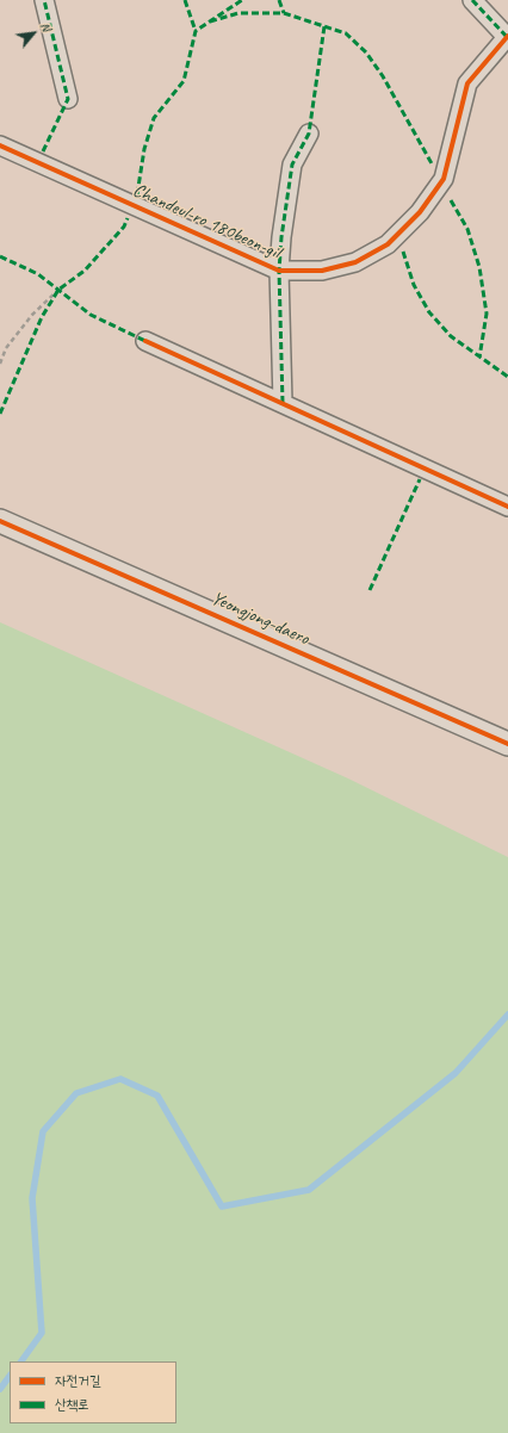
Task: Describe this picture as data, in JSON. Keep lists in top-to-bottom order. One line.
{"streets":{"street":["Chandeul-ro 180beon-gil","Yeongjong-daero"]},"legend":["자전거길","산책로"],"north":"top right"}
